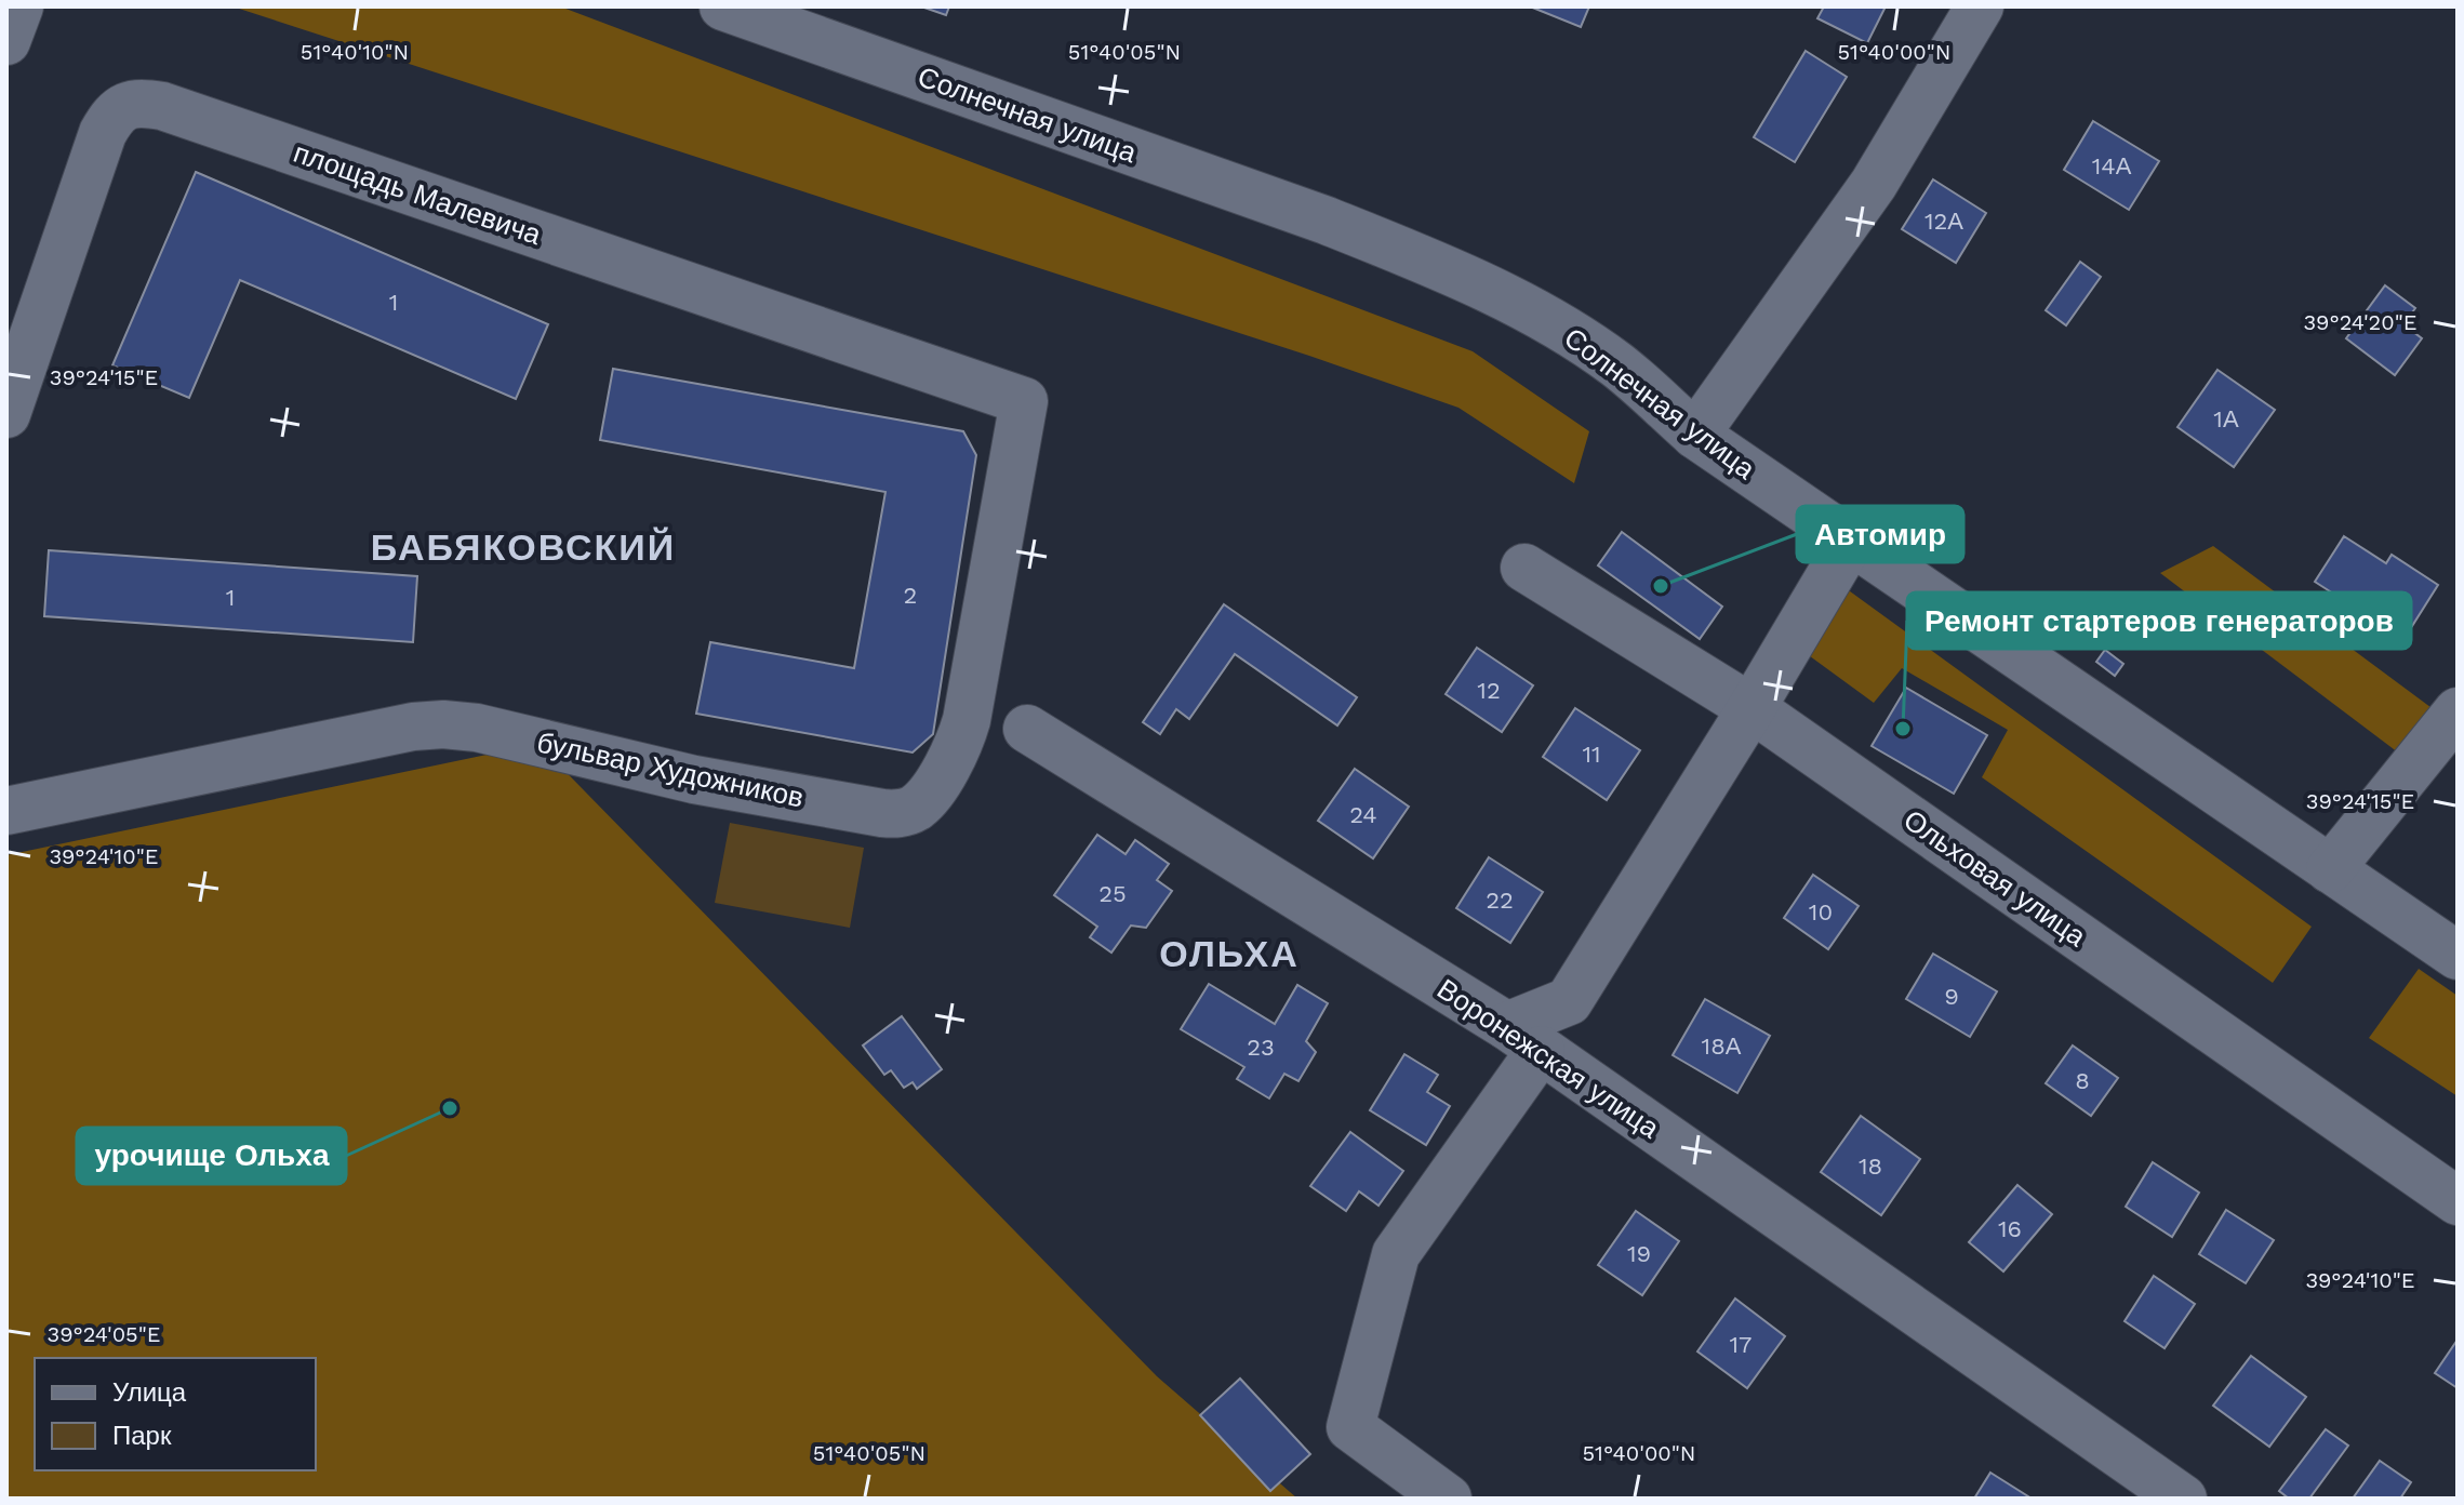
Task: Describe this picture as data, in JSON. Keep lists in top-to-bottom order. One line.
{"streets":{"street":["Солнечная улица","площадь Малевича","бульвар Художников","Ольховая улица","Воронежская улица"]},"crossings":[["площадь Малевича","бульвар Художников"]],"districts":["БАБЯКОВСКИЙ","ОЛЬХА"],"places":["Автомир","Ремонт стартеров генераторов","урочище Ольха"],"house_numbers":["14А","12А","1","1А","2","1","12","11","24","25","22","10","9","18А","23","8","18","16","19","17"],"legend":["Улица","Парк"],"coordinates":["51°40'10\"N","51°40'05\"N","51°40'00\"N","39°24'20\"E","39°24'15\"E","39°24'10\"E","39°24'05\"E"]}
